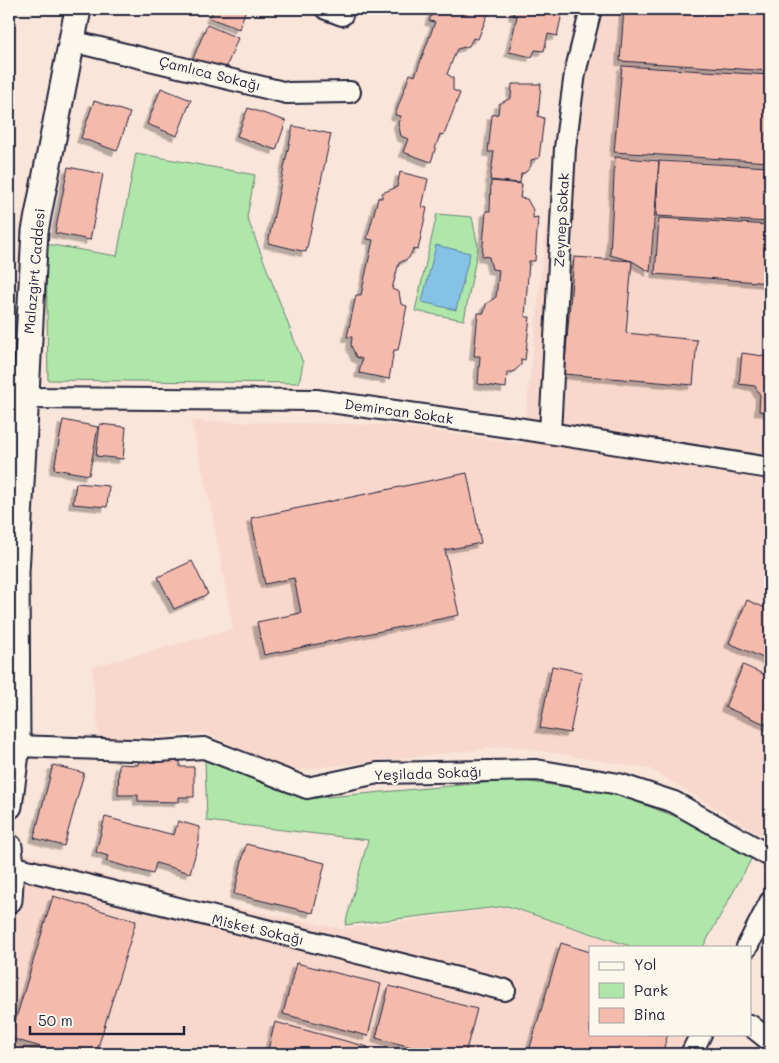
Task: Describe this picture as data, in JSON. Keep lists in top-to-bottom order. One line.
{"streets":{"street":["Çamlıca Sokağı","Zeynep Sokak","Malazgirt Caddesi","Demircan Sokak","Yeşilada Sokağı","Misket Sokağı"]},"crossings":[["Çamlıca Sokağı","Malazgirt Caddesi"],["Zeynep Sokak","Demircan Sokak"],["Malazgirt Caddesi","Demircan Sokak"],["Malazgirt Caddesi","Yeşilada Sokağı"]],"legend":["Yol","Park","Bina"],"scale_bar":"50 m"}
